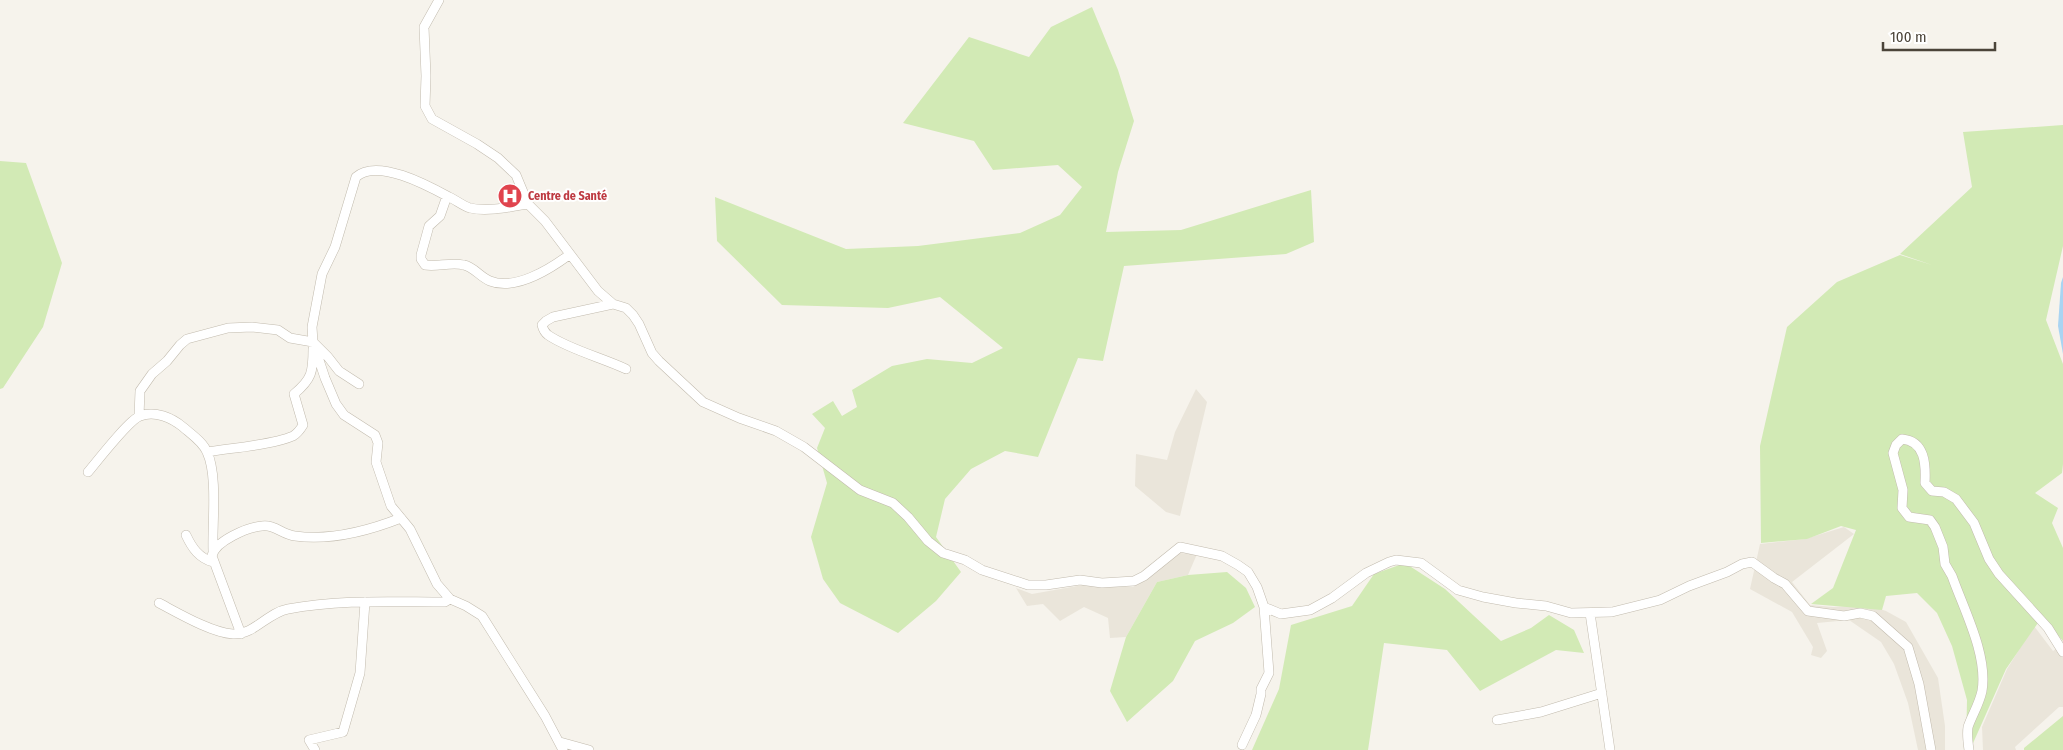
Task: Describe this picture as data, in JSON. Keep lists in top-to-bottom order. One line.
{"places":{"hospital":["Centre de Santé"]},"scale_bar":"100 m"}
